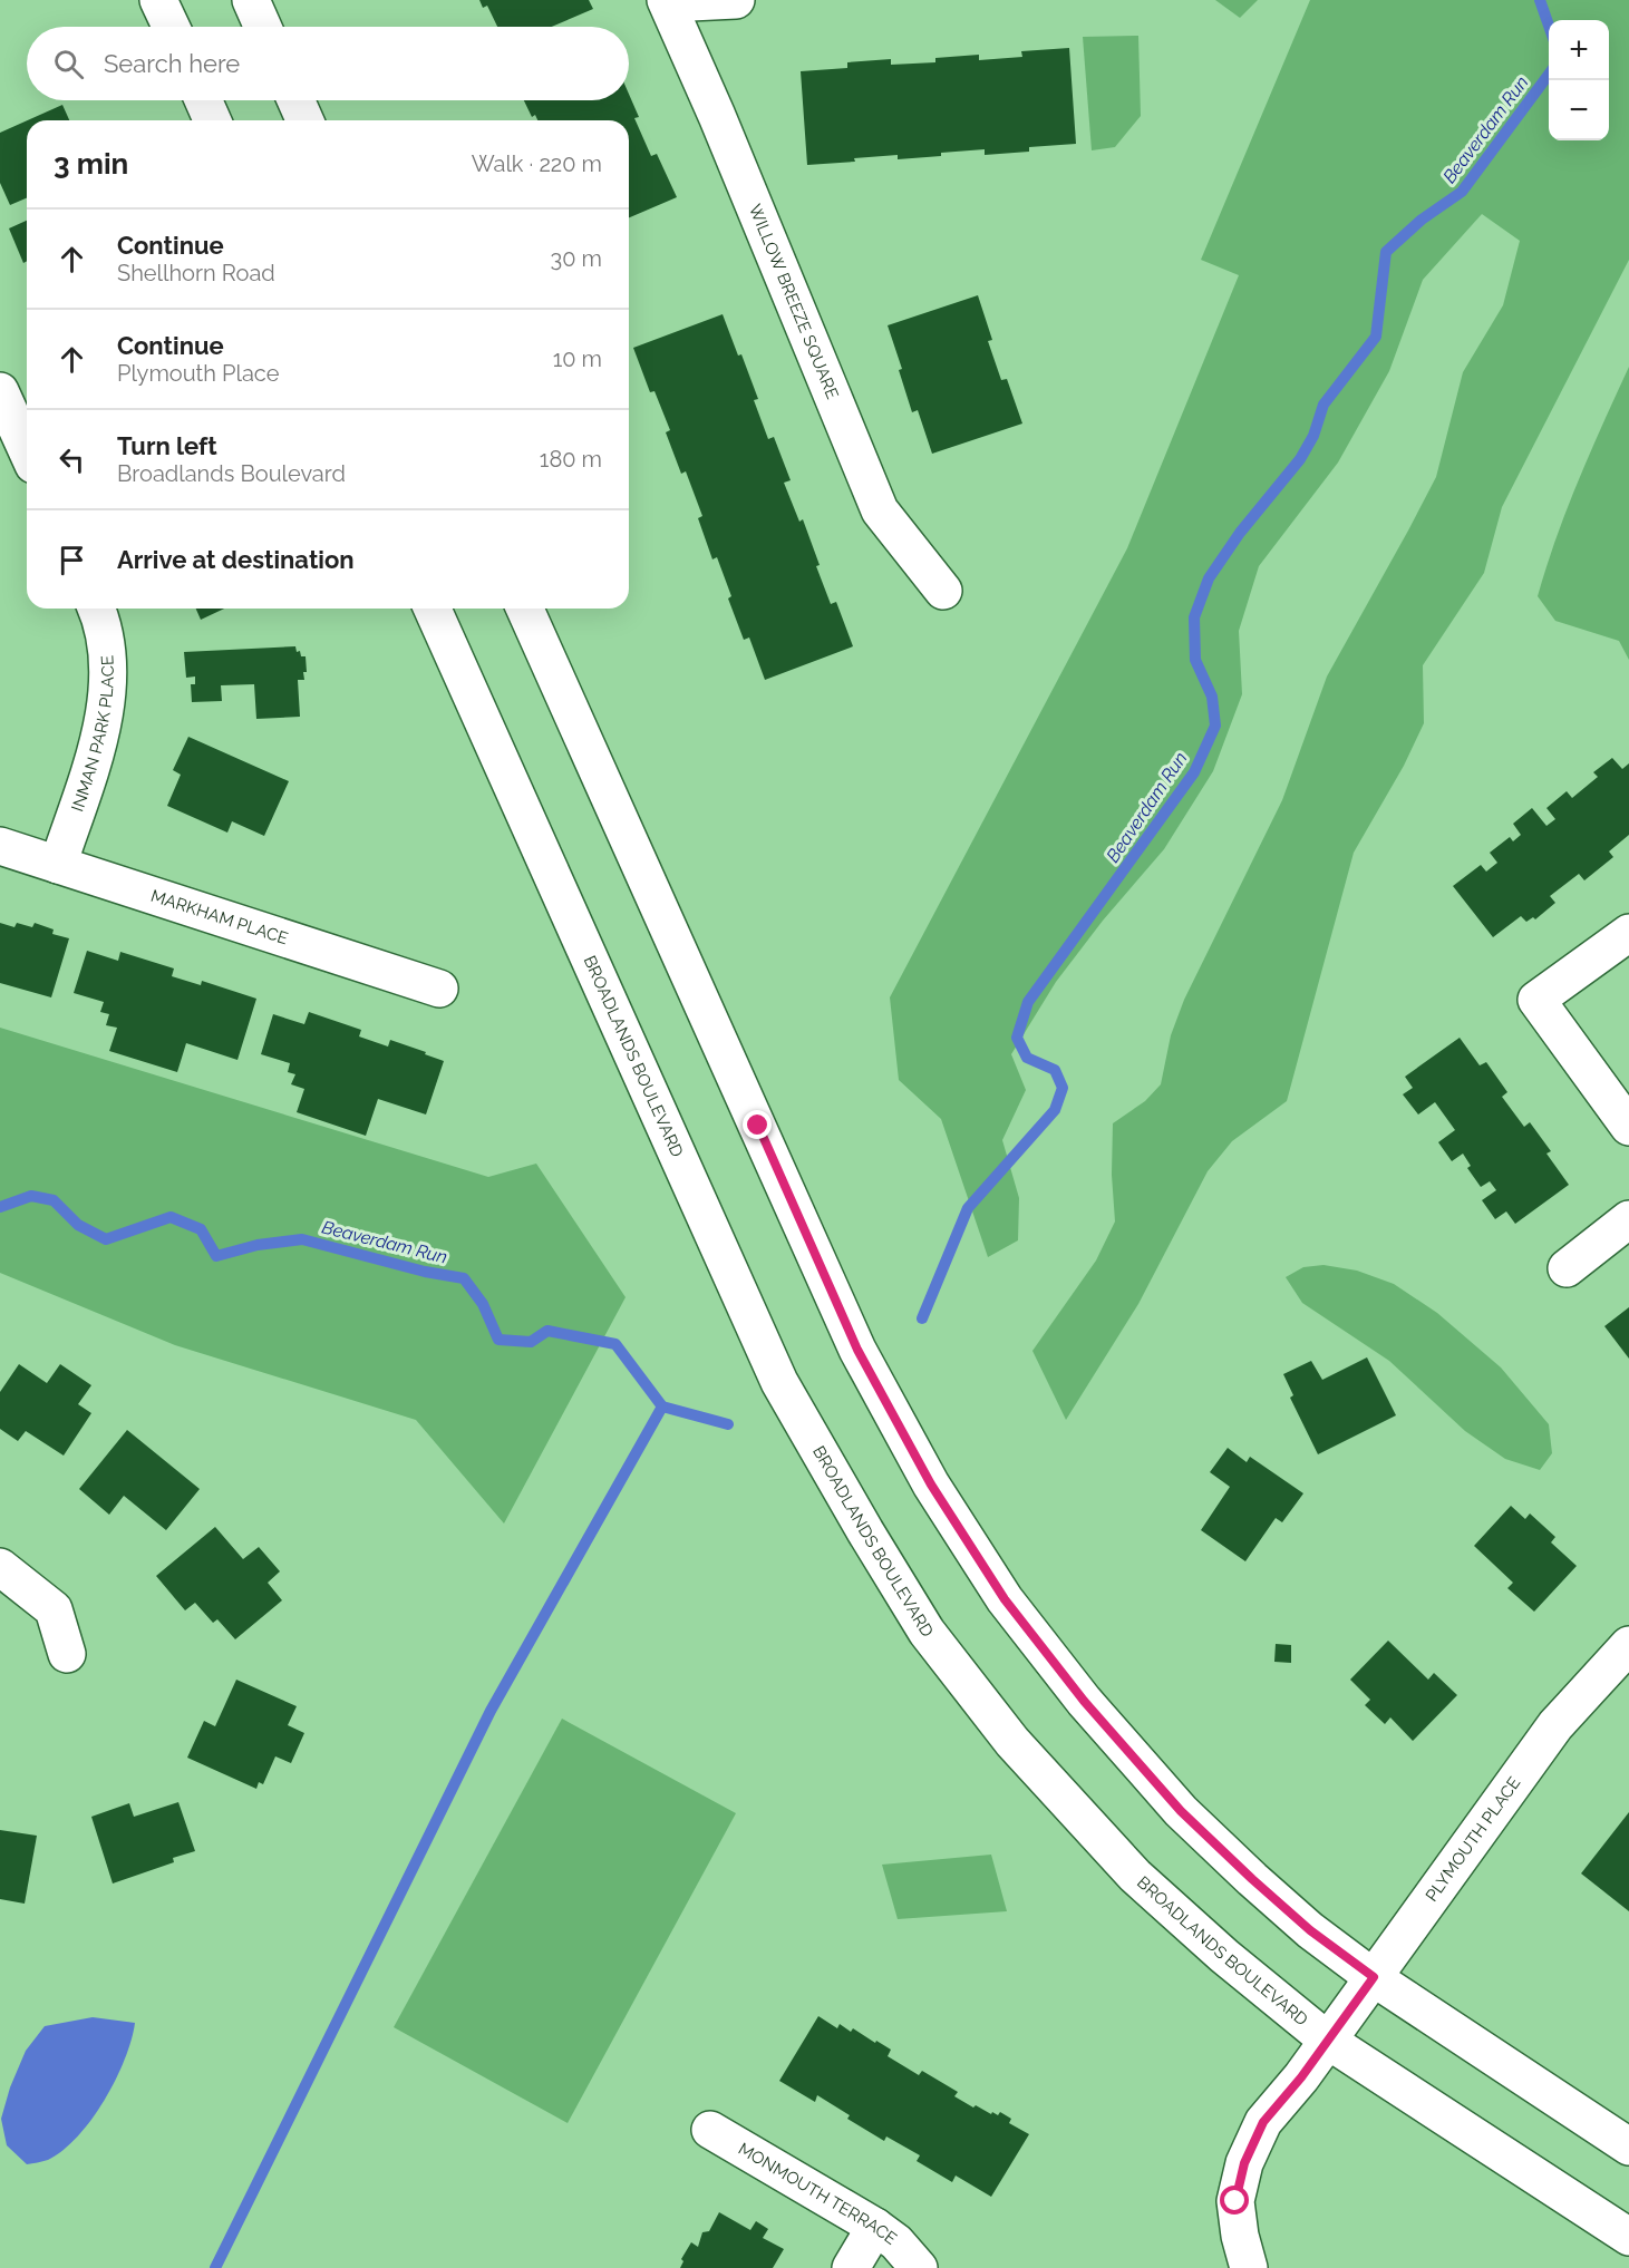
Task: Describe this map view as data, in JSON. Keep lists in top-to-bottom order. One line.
{"streets":{"main road":["WILLOW BREEZE SQUARE","INMAN PARK PLACE","MARKHAM PLACE","BROADLANDS BOULEVARD","PLYMOUTH PLACE","MONMOUTH TERRACE"]},"crossings":[["INMAN PARK PLACE","MARKHAM PLACE"],["BROADLANDS BOULEVARD","PLYMOUTH PLACE"]],"water":["Beaverdam Run"],"page":{"map_buttons":["+","−"],"search":"Search here","heading":["3 min","Walk · 220 m"],"list":[["Continue","Shellhorn Road","30 m"],["Continue","Plymouth Place","10 m"],["Turn left","Broadlands Boulevard","180 m"],"Arrive at destination"]}}
